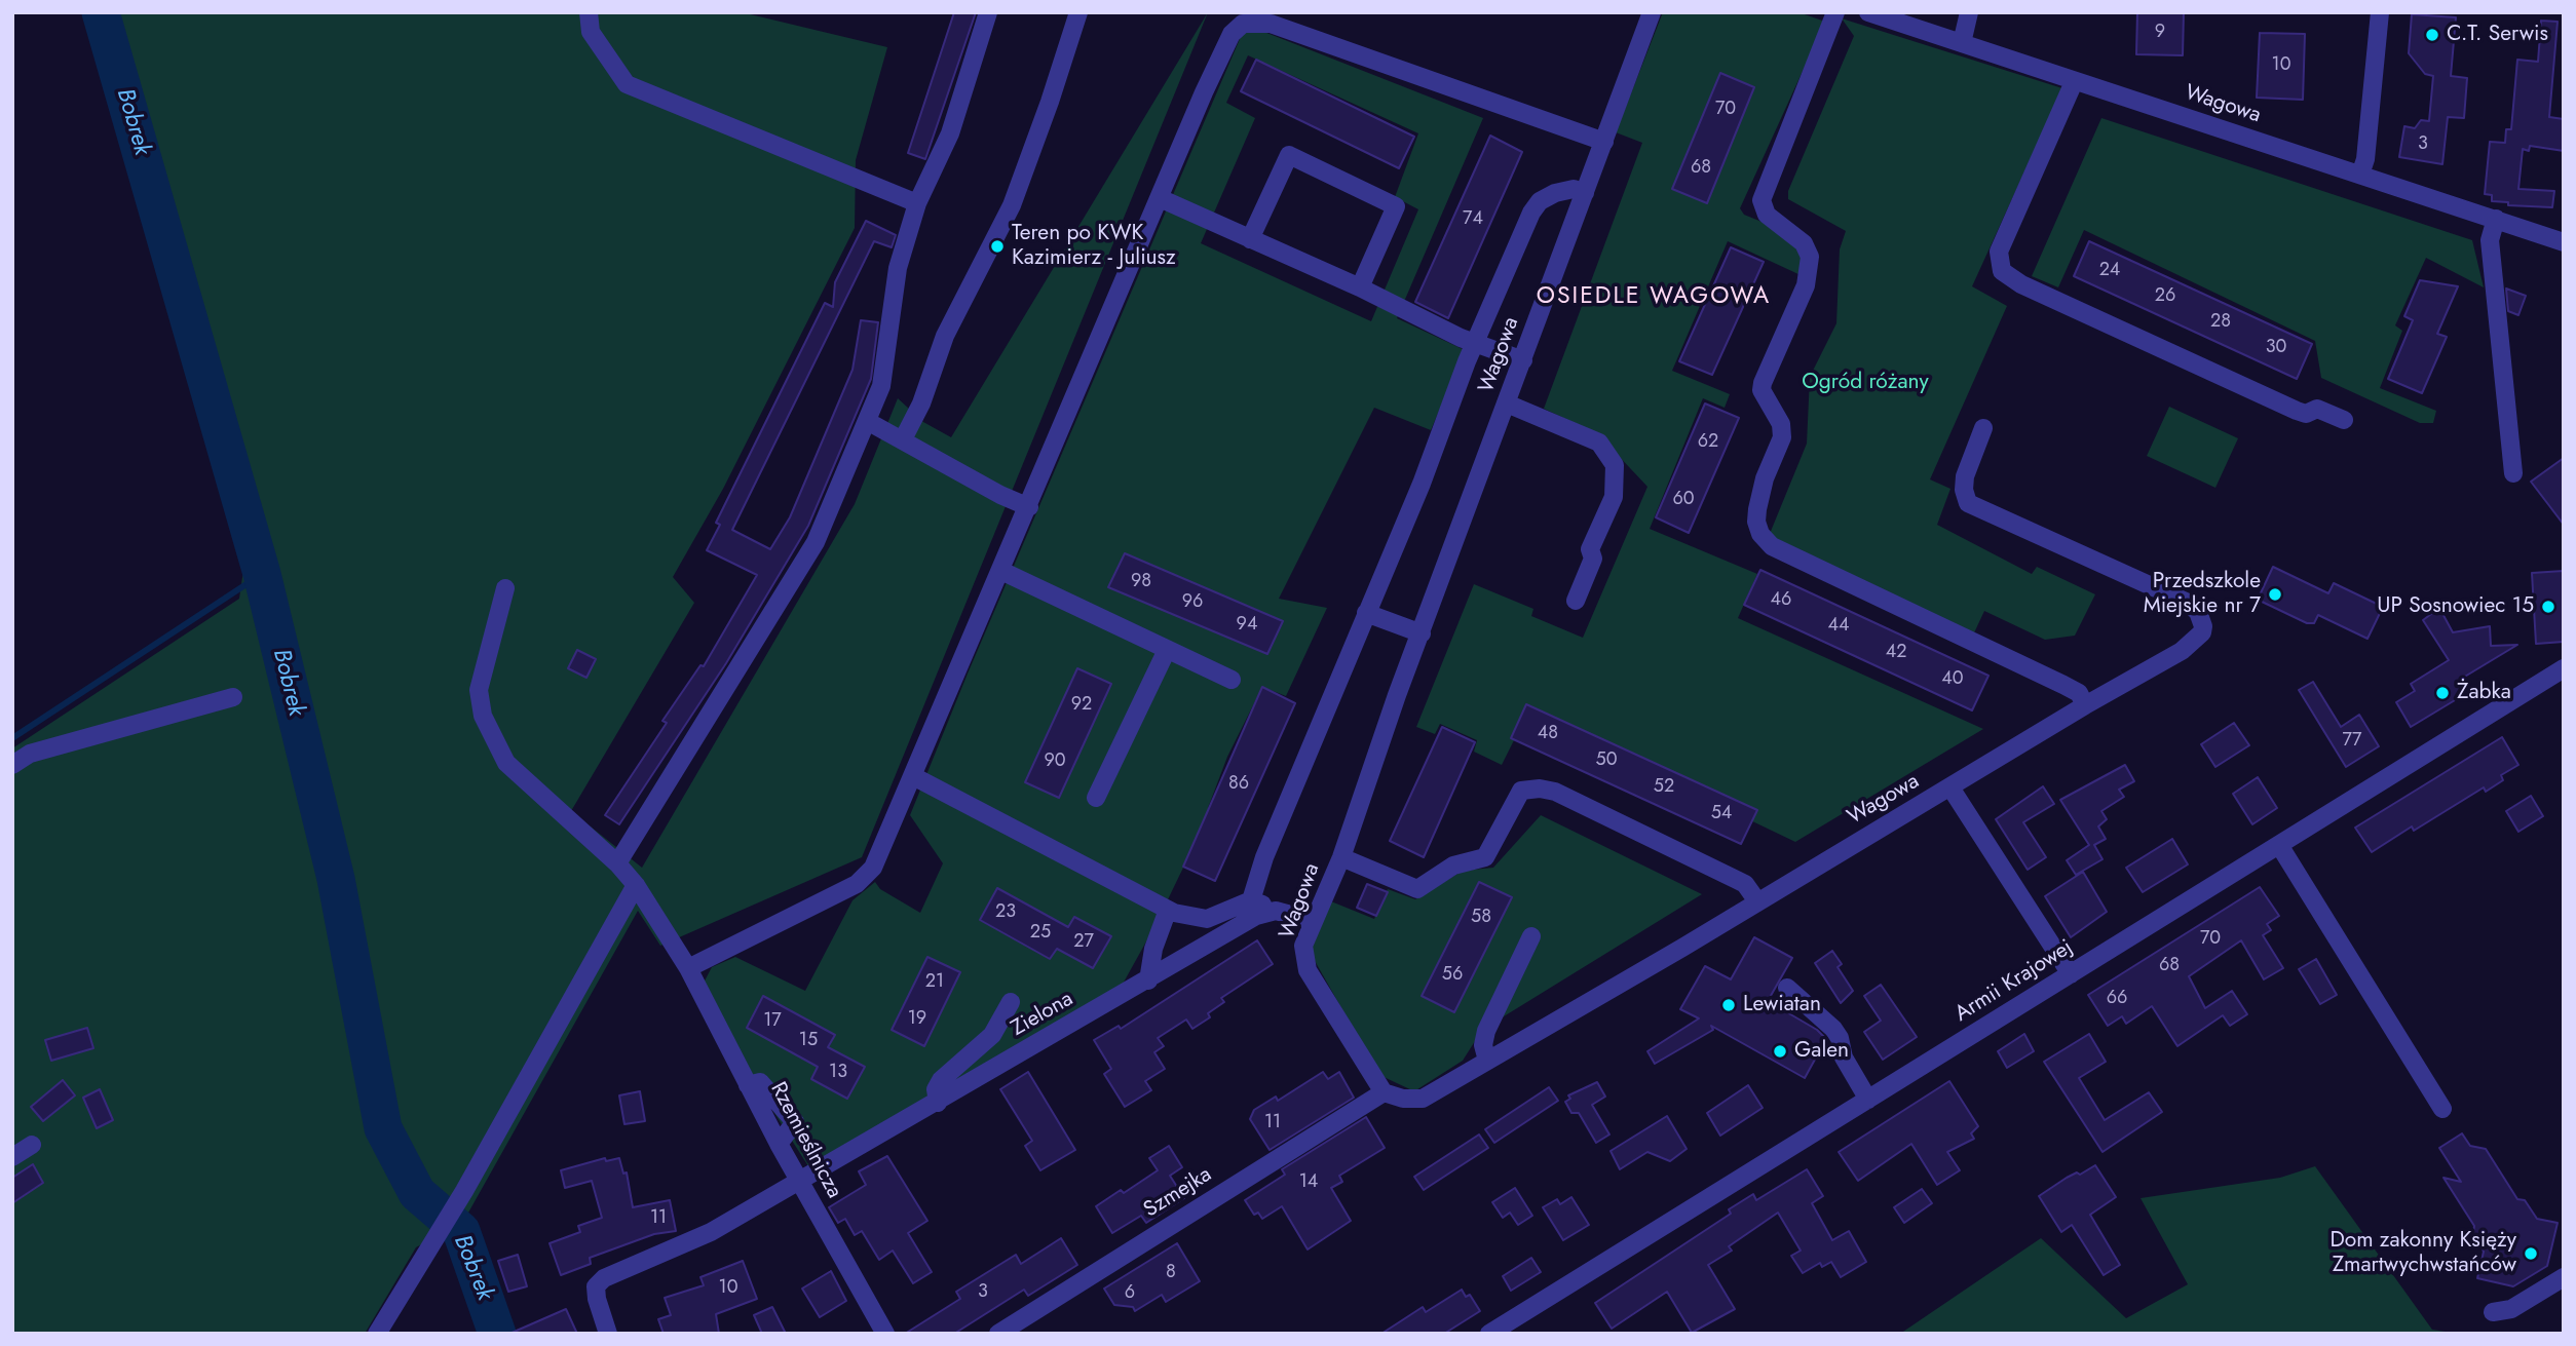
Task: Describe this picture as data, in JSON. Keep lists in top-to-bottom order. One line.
{"streets":{"street":["Wagowa","Armii Krajowej","Zielona","Rzemieślnicza","Szmejka"]},"crossings":[["Wagowa","Szmejka"],["Zielona","Rzemieślnicza"]],"districts":["OSIEDLE WAGOWA"],"water":["Bobrek"],"parks":["Ogród różany"],"places":["C.T. Serwis","Teren po KWK Kazimierz - Juliusz","Przedszkole Miejskie nr 7","UP Sosnowiec 15","Żabka","Lewiatan","Galen","Dom zakonny Księży Zmartwychwstańców"],"house_numbers":["9","10","70","3","68","74","24","26","28","30","62","60","98","46","96","94","44","42","40","92","48","77","50","90","86","52","54","23","58","25","70","27","68","56","21","66","19","17","15","13","11","14","11","8","10","3","6"]}
